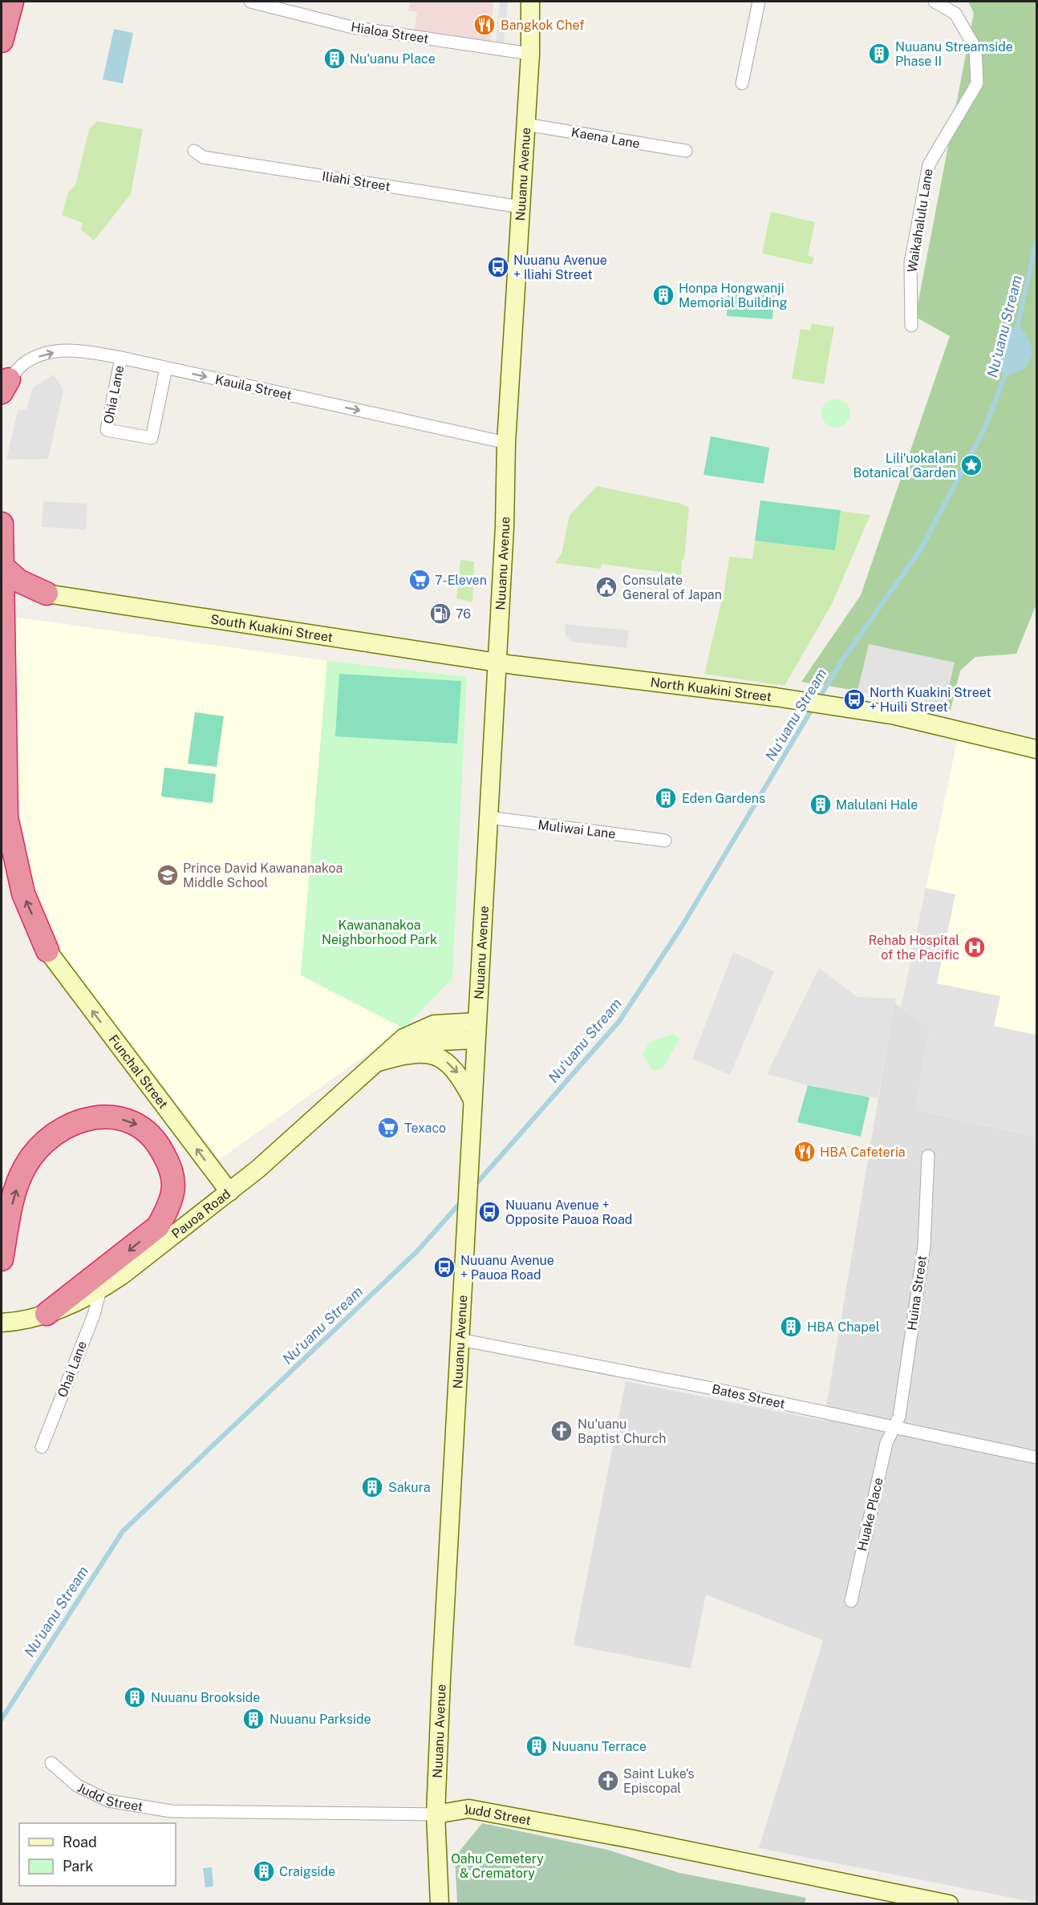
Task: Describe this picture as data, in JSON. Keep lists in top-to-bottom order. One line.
{"streets":{"main road":["Nuuanu Avenue","South Kuakini Street","North Kuakini Street","Funchal Street","Pauoa Road","Judd Street"],"street":["Hialoa Street","Kaena Lane","Iliahi Street","Waikahalulu Lane","Kauila Street","Ohia Lane","Muliwai Lane","Huina Street","Ohai Lane","Bates Street","Huake Place"]},"crossings":[["Hialoa Street","Nuuanu Avenue"],["Kaena Lane","Nuuanu Avenue"],["Nuuanu Avenue","Iliahi Street"],["Nuuanu Avenue","Kauila Street"],["Nuuanu Avenue","South Kuakini Street"],["Nuuanu Avenue","North Kuakini Street"],["Nuuanu Avenue","Muliwai Lane"],["Nuuanu Avenue","Bates Street"],["Nuuanu Avenue","Judd Street"],["Kauila Street","Ohia Lane"],["South Kuakini Street","North Kuakini Street"],["Funchal Street","Pauoa Road"],["Pauoa Road","Ohai Lane"],["Huina Street","Bates Street"],["Huina Street","Huake Place"],["Bates Street","Huake Place"]],"one_way":["Kauila Street","Funchal Street"],"water":["Nuʻuanu Stream"],"parks":["Kawananakoa Neighborhood Park","Oahu Cemetery & Crematory"],"places":{"restaurant":["Bangkok Chef","HBA Cafeteria"],"building":["Nuuanu Streamside Phase II","Nu'uanu Place","Honpa Hongwanji Memorial Building","Eden Gardens","Malulani Hale","HBA Chapel","Sakura","Nuuanu Brookside","Nuuanu Parkside","Nuuanu Terrace","Craigside"],"bus stop":["Nuuanu Avenue + Iliahi Street","North Kuakini Street + Huili Street","Nuuanu Avenue + Opposite Pauoa Road","Nuuanu Avenue + Pauoa Road"],"place":["Lili'uokalani Botanical Garden"],"supermarket":["7-Eleven","Texaco"],"public building":["Consulate General of Japan"],"fuel station":["76"],"school or university":["Prince David Kawananakoa Middle School"],"hospital":["Rehab Hospital of the Pacific"],"church":["Nu'uanu Baptist Church","Saint Luke's Episcopal"]},"legend":["Road","Park"]}
